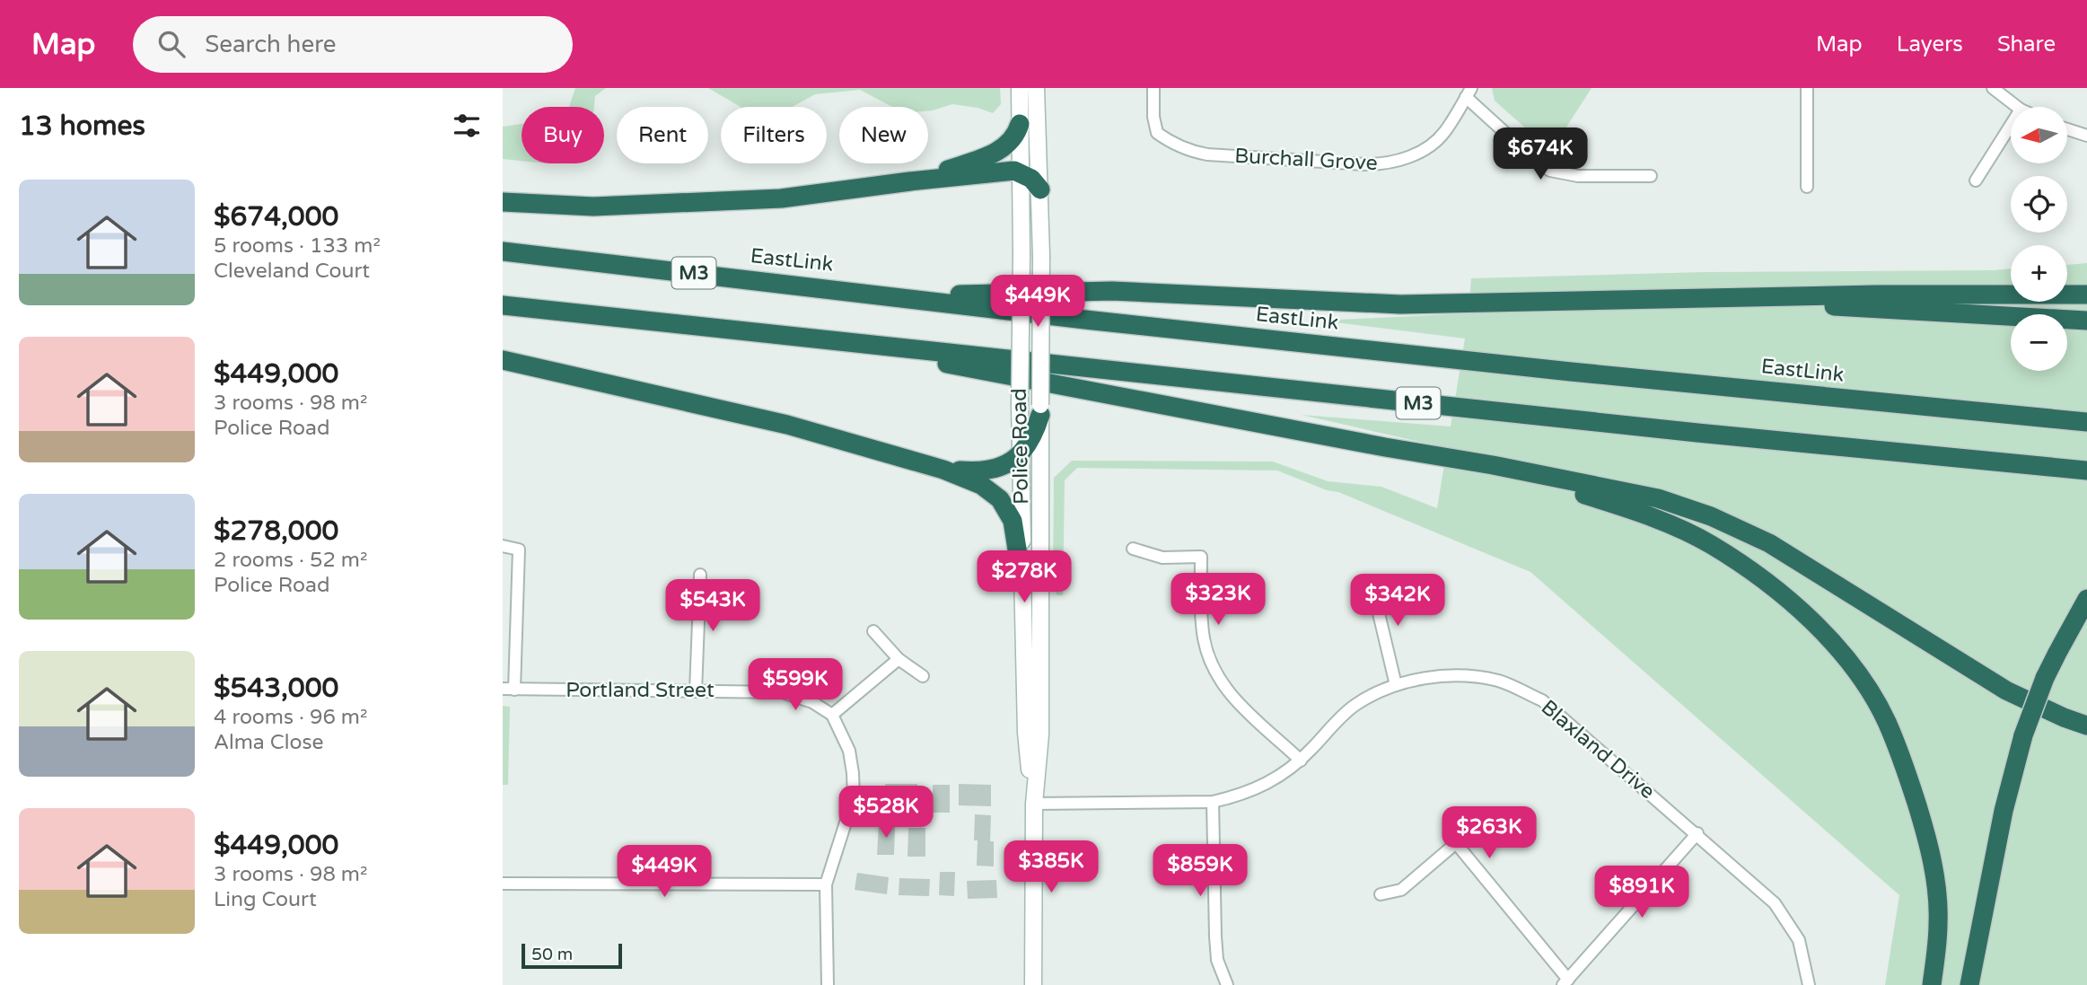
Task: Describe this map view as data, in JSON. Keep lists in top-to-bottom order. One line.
{"streets":{"highway":["EastLink","M3"],"main road":["Police Road"],"street":["Burchall Grove","Portland Street","Blaxland Drive"]},"crossings":[["Police Road","Blaxland Drive"]],"scale_bar":"50 m","north":"left","page":{"header":"Map","search":"Search here","nav":["Map","Layers","Share"],"heading":"13 homes","map_buttons":["+","−"],"chip":["Buy","Rent","Filters","New"],"price":["$674K","$449K","$278K","$323K","$342K","$543K","$599K","$528K","$263K","$385K","$859K","$449K","$891K"],"list":[{"name":"$674,000","note":"5 rooms · 133 m² · Cleveland Court"},{"name":"$449,000","note":"3 rooms · 98 m² · Police Road"},{"name":"$278,000","note":"2 rooms · 52 m² · Police Road"},{"name":"$543,000","note":"4 rooms · 96 m² · Alma Close"},{"name":"$449,000","note":"3 rooms · 98 m² · Ling Court"}],"scale":"50 m"}}
